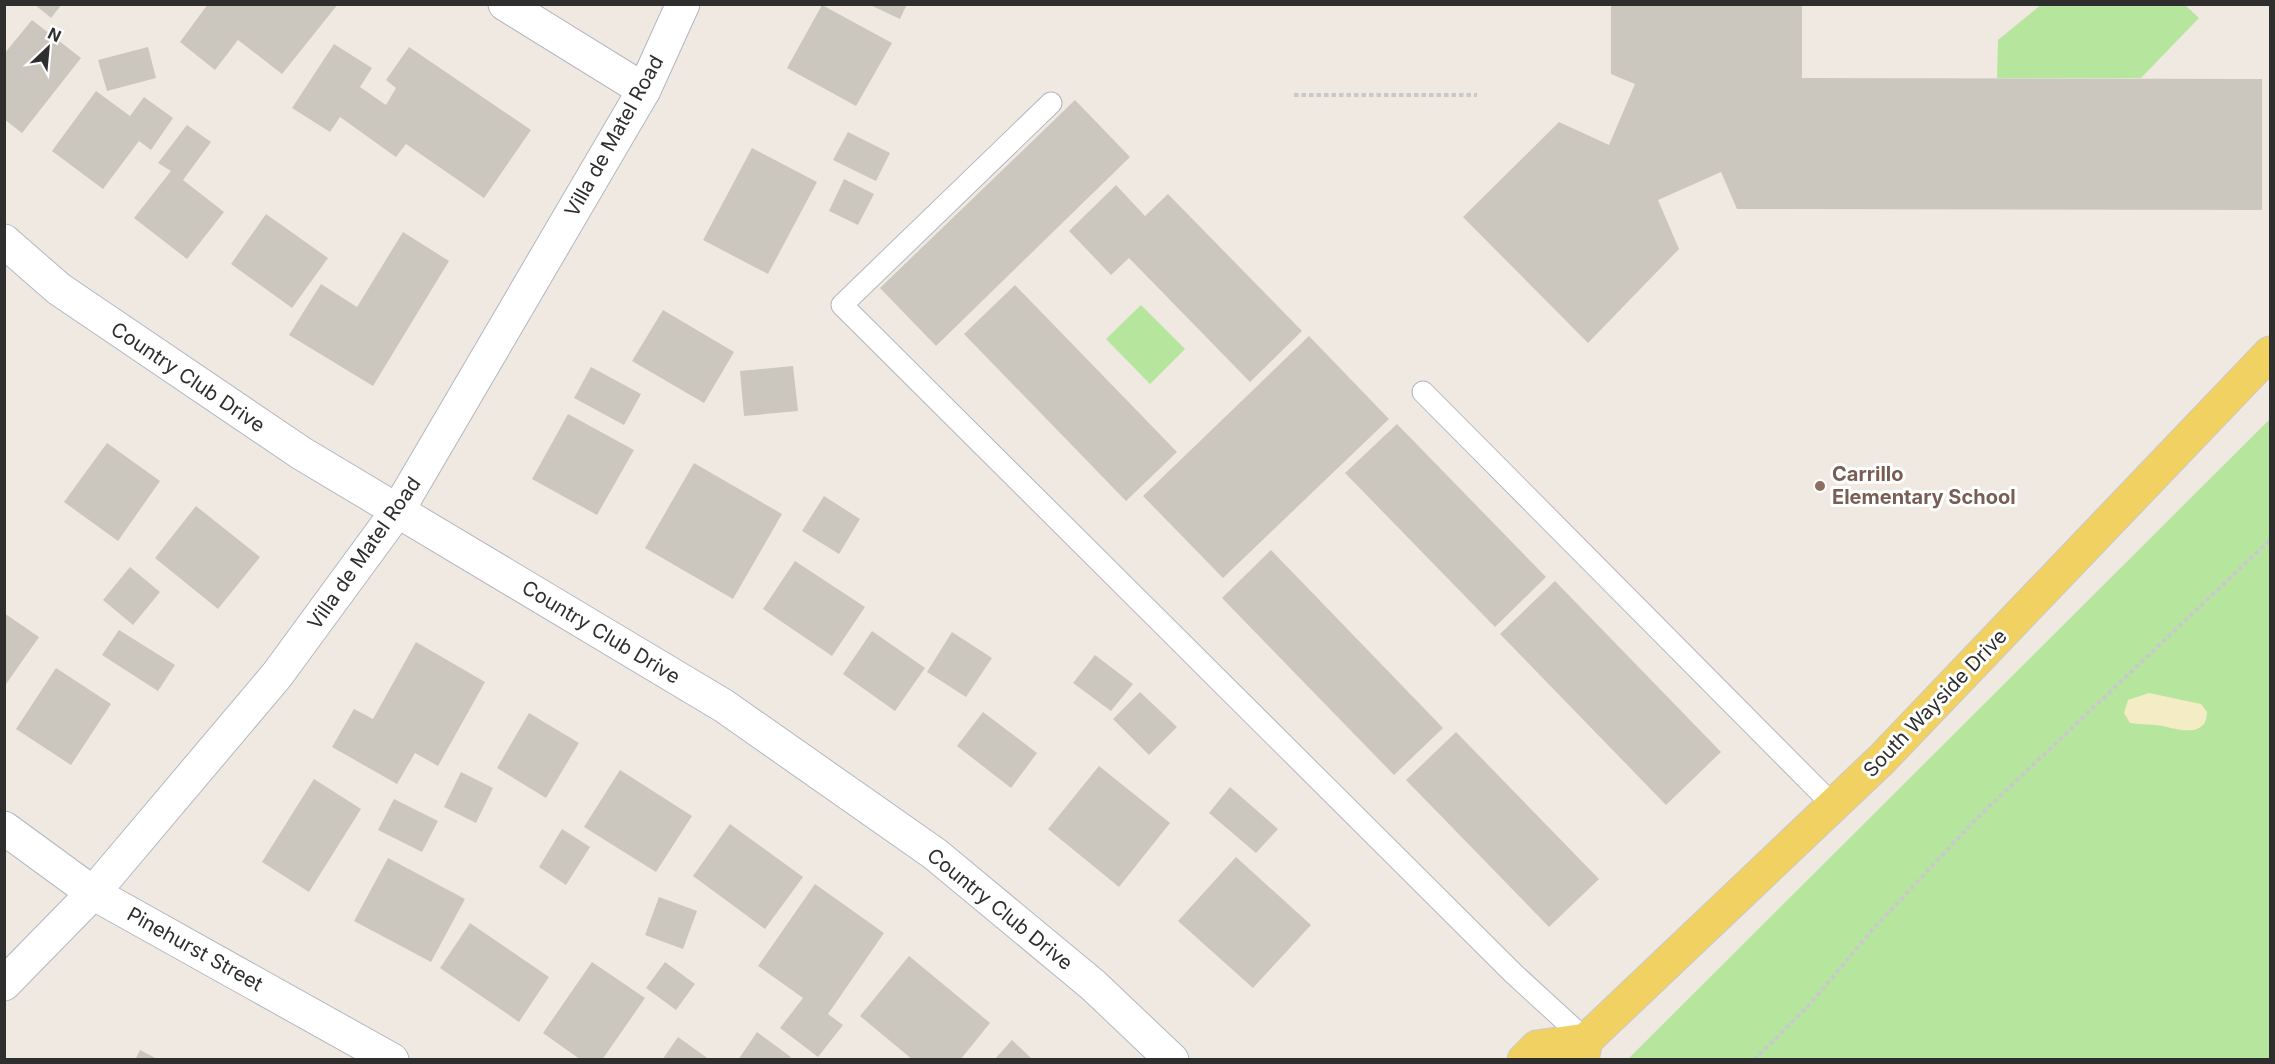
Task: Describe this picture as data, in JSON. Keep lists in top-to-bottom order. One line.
{"streets":{"main road":["South Wayside Drive"],"street":["Villa de Matel Road","Country Club Drive","Pinehurst Street"]},"crossings":[["Villa de Matel Road","Country Club Drive"],["Villa de Matel Road","Pinehurst Street"]],"places":["Carrillo Elementary School"],"north":"top right"}
